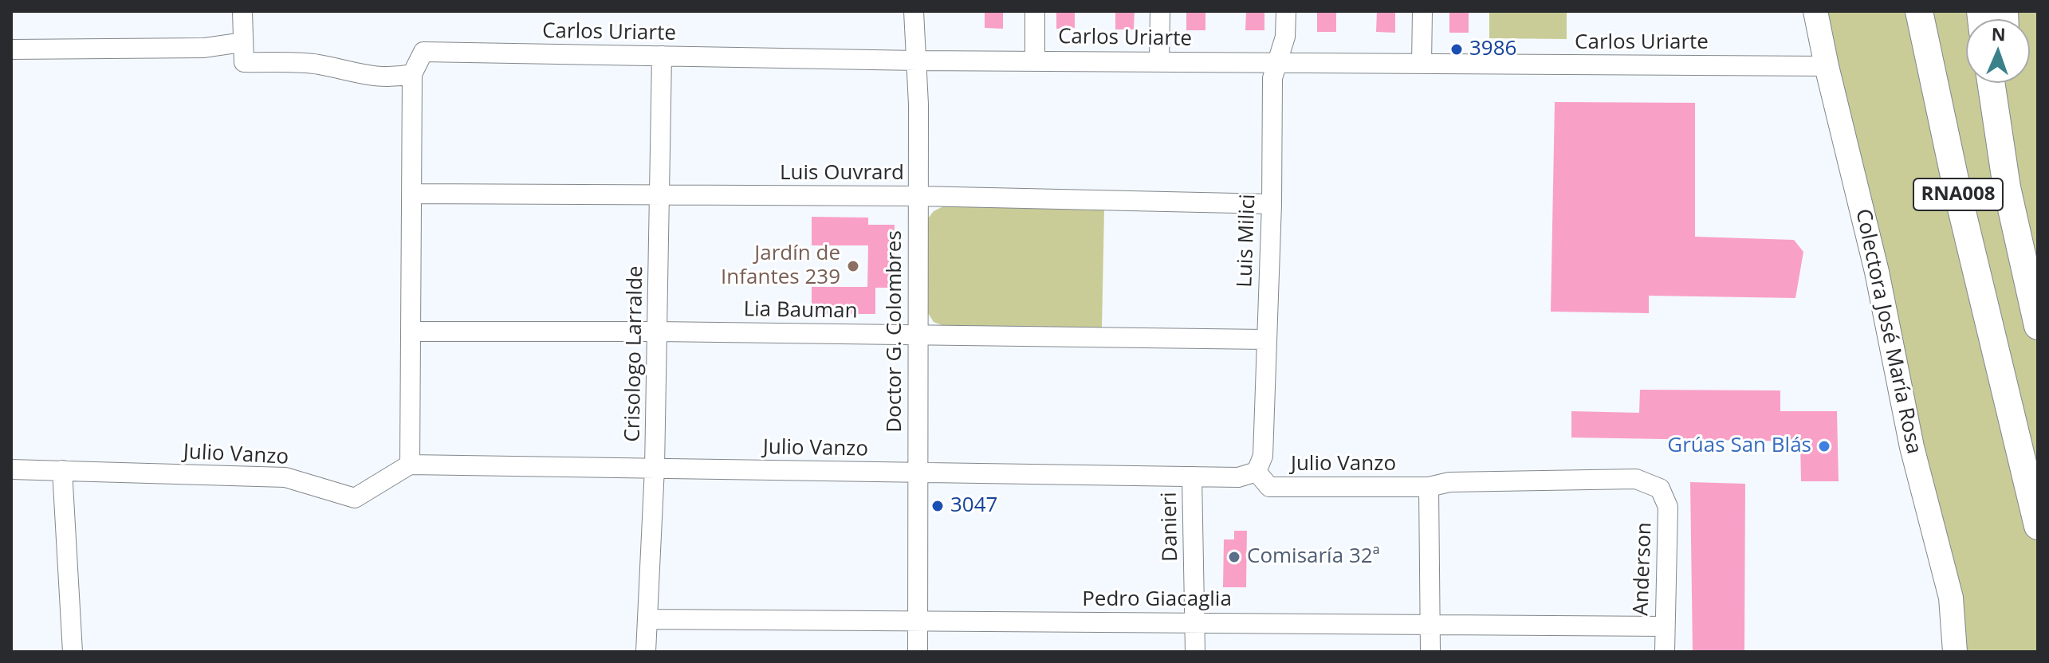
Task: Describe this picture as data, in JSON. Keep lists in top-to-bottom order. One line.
{"streets":{"highway":["RNA008"],"main road":["Colectora José María Rosa"],"street":["Carlos Uriarte","Luis Ouvrard","Luis Milici","Lia Bauman","Doctor G. Colombres","Crisologo Larralde","Julio Vanzo","Danieri","Anderson","Pedro Giacaglia"]},"crossings":[["Carlos Uriarte","Luis Milici"],["Carlos Uriarte","Doctor G. Colombres"],["Carlos Uriarte","Colectora José María Rosa"],["Carlos Uriarte","Crisologo Larralde"],["Luis Ouvrard","Luis Milici"],["Luis Ouvrard","Doctor G. Colombres"],["Luis Ouvrard","Crisologo Larralde"],["Luis Milici","Lia Bauman"],["Luis Milici","Julio Vanzo"],["Lia Bauman","Doctor G. Colombres"],["Lia Bauman","Crisologo Larralde"],["Doctor G. Colombres","Julio Vanzo"],["Doctor G. Colombres","Pedro Giacaglia"],["Crisologo Larralde","Julio Vanzo"],["Crisologo Larralde","Pedro Giacaglia"],["Julio Vanzo","Danieri"],["Julio Vanzo","Anderson"],["Danieri","Pedro Giacaglia"],["Anderson","Pedro Giacaglia"]],"places":["3986","Jardín de Infantes 239","Grúas San Blás","3047","Comisaría 32ª"],"north":"top"}
